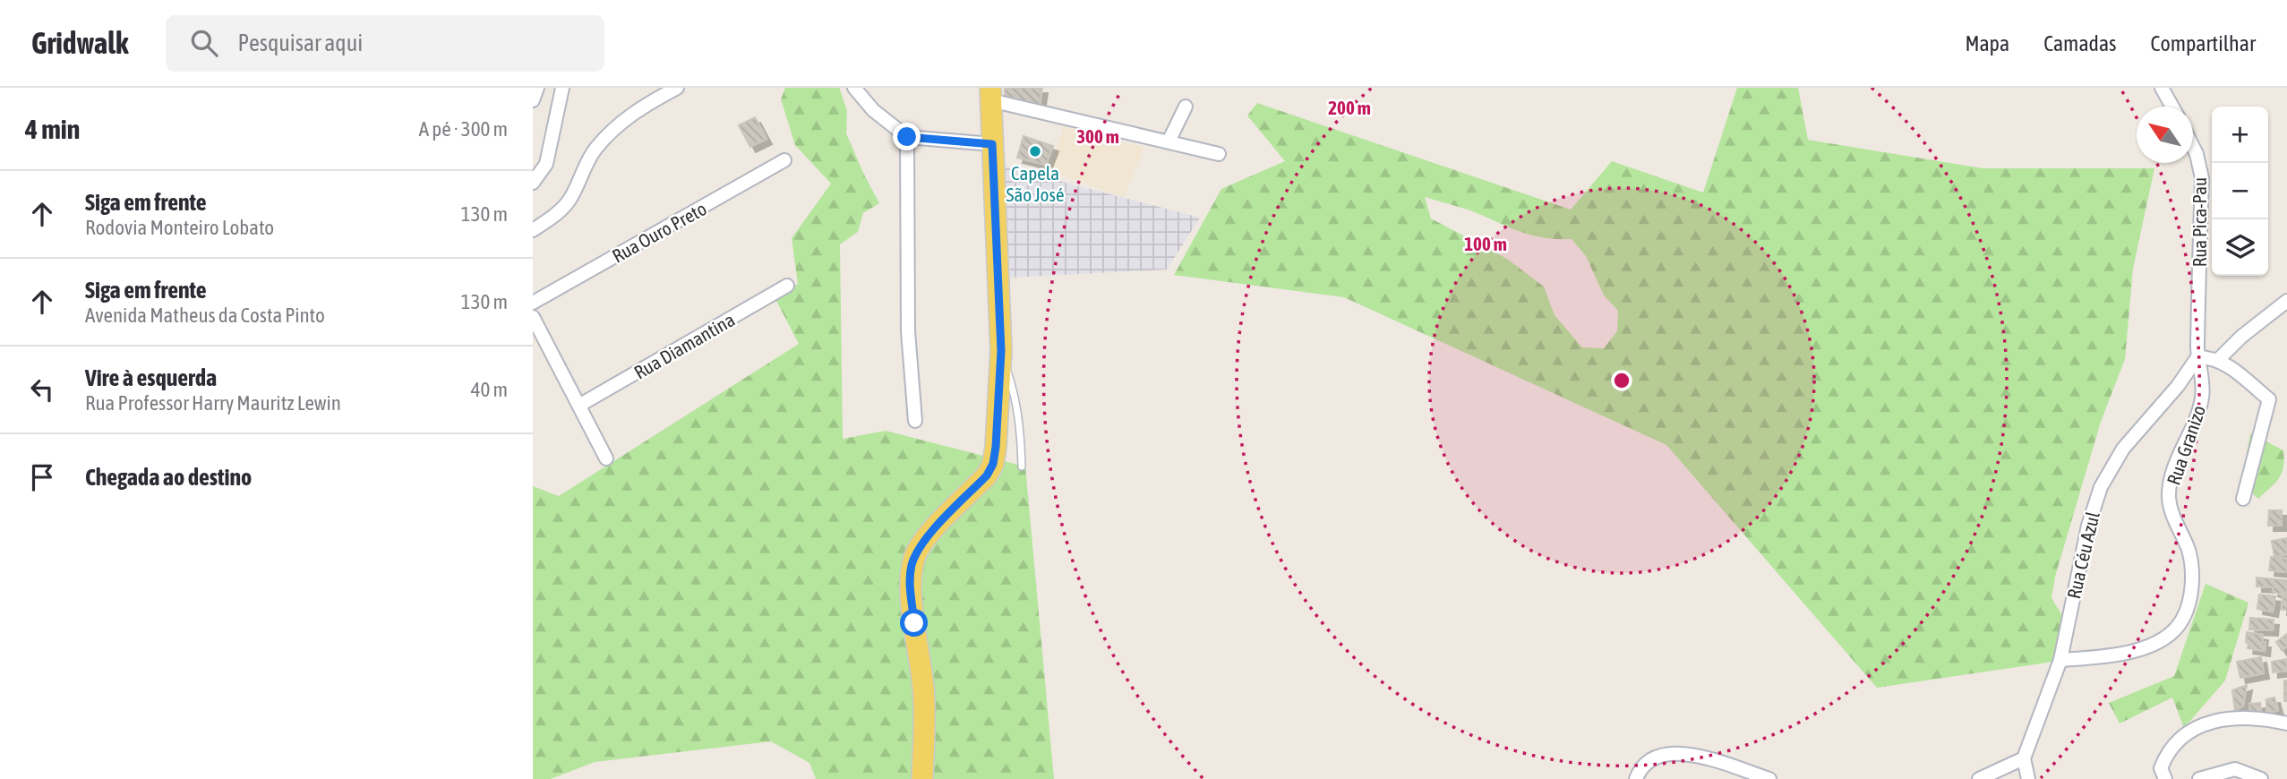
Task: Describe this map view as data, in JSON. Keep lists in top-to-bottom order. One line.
{"streets":{"street":["Rua Pica-Pau","Rua Ouro Preto","Rua Diamantina","Rua Granizo","Rua Céu Azul"]},"crossings":[["Rua Pica-Pau","Rua Granizo"],["Rua Pica-Pau","Rua Céu Azul"],["Rua Granizo","Rua Céu Azul"]],"places":["Capela São José"],"north":"top left","page":{"header":"Gridwalk","search":"Pesquisar aqui","nav":["Mapa","Camadas","Compartilhar"],"heading":["4 min","A pé · 300 m"],"map_buttons":["+","−"],"list":[["Siga em frente","Rodovia Monteiro Lobato","130 m"],["Siga em frente","Avenida Matheus da Costa Pinto","130 m"],["Vire à esquerda","Rua Professor Harry Mauritz Lewin","40 m"],"Chegada ao destino"]},"rings":["200 m","300 m","100 m"]}
